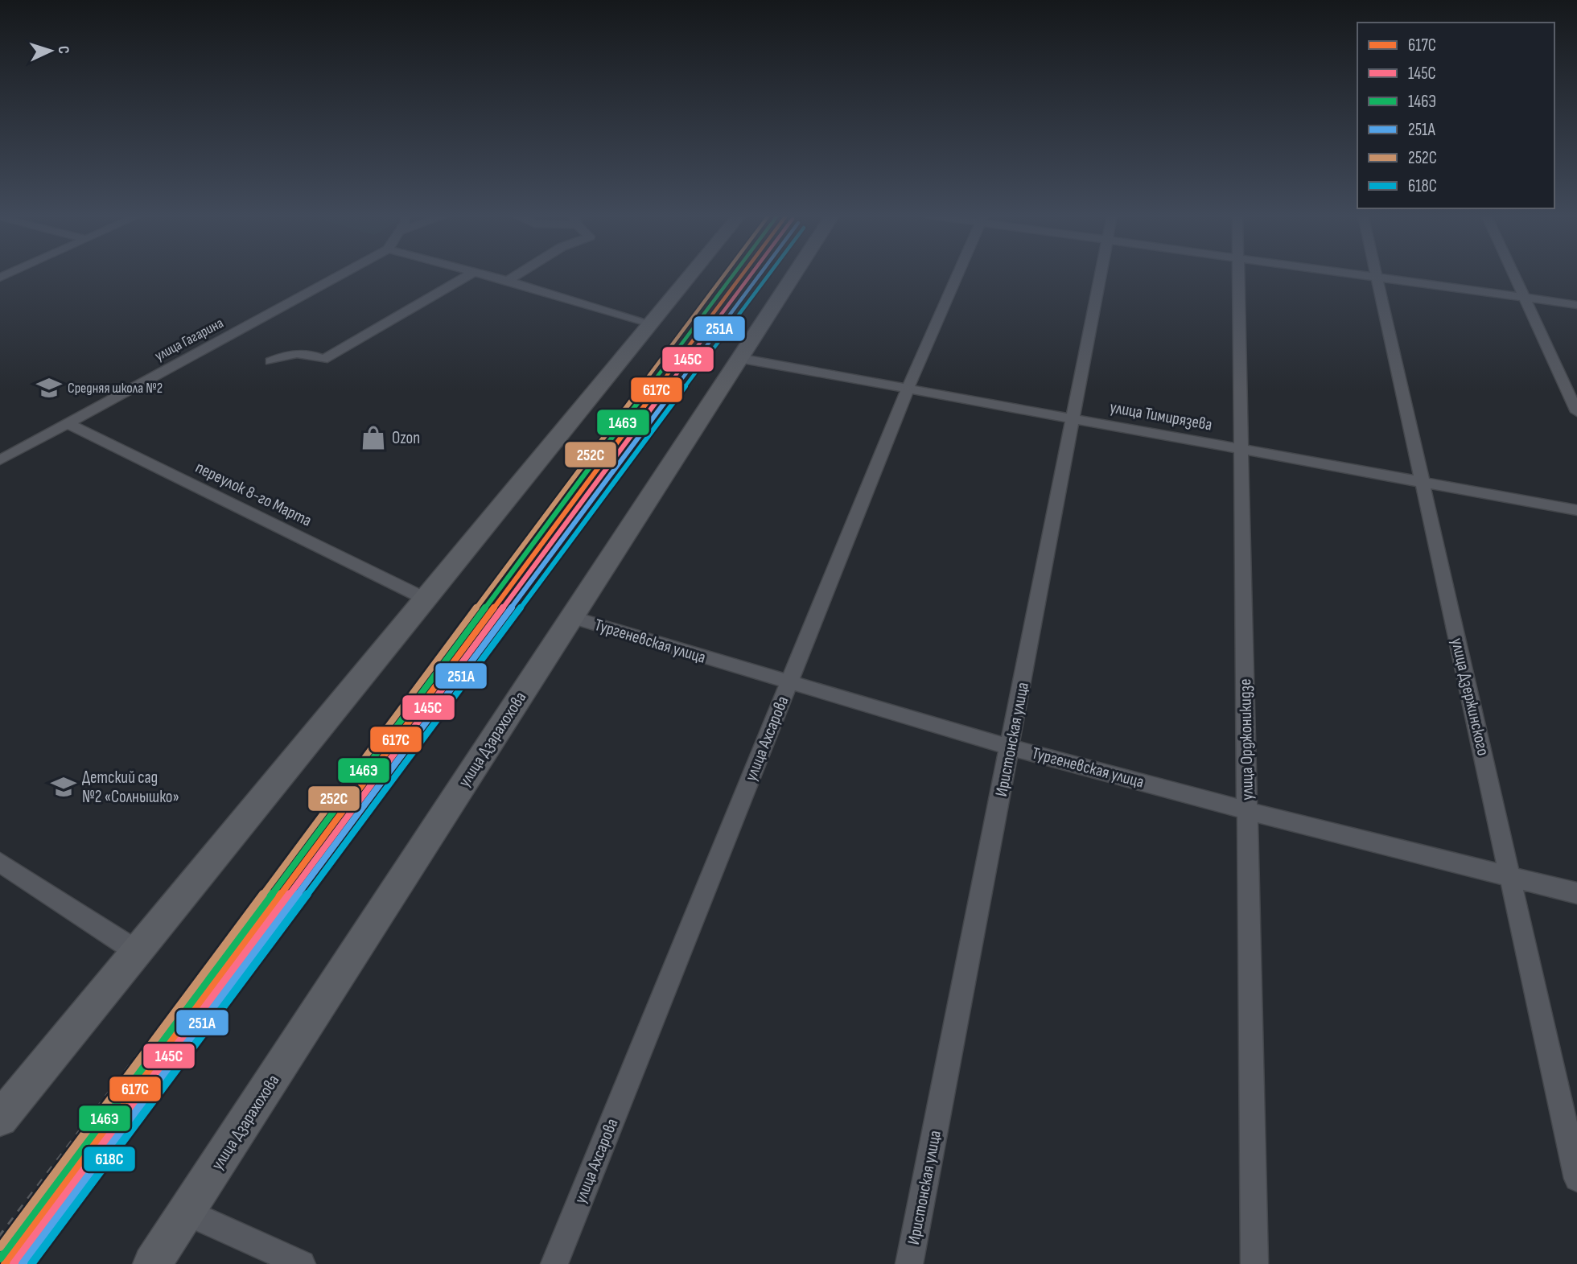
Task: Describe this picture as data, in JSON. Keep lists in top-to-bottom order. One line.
{"streets":{"street":["улица Гагарина","улица Тимирязева","переулок 8-го Марта","Тургеневская улица","улица Дзержинского","улица Ахсарова","улица Дзарахохова","Иристонская улица","улица Орджоникидзе"]},"crossings":[["улица Гагарина","переулок 8-го Марта"],["улица Тимирязева","улица Дзержинского"],["улица Тимирязева","улица Ахсарова"],["улица Тимирязева","улица Дзарахохова"],["улица Тимирязева","Иристонская улица"],["улица Тимирязева","улица Орджоникидзе"],["Тургеневская улица","улица Дзержинского"],["Тургеневская улица","улица Ахсарова"],["Тургеневская улица","улица Дзарахохова"],["Тургеневская улица","Иристонская улица"],["Тургеневская улица","улица Орджоникидзе"]],"places":{"school or university":["Средняя школа №2","Детский сад №2 «Солнышко»"],"shop":["Ozon"]},"lines":["transit line 617C","transit line 145С","transit line 146Э","transit line 251А","transit line 252С","transit line 618С"],"legend":["617C","145С","146Э","251А","252С","618С"],"north":"right"}
